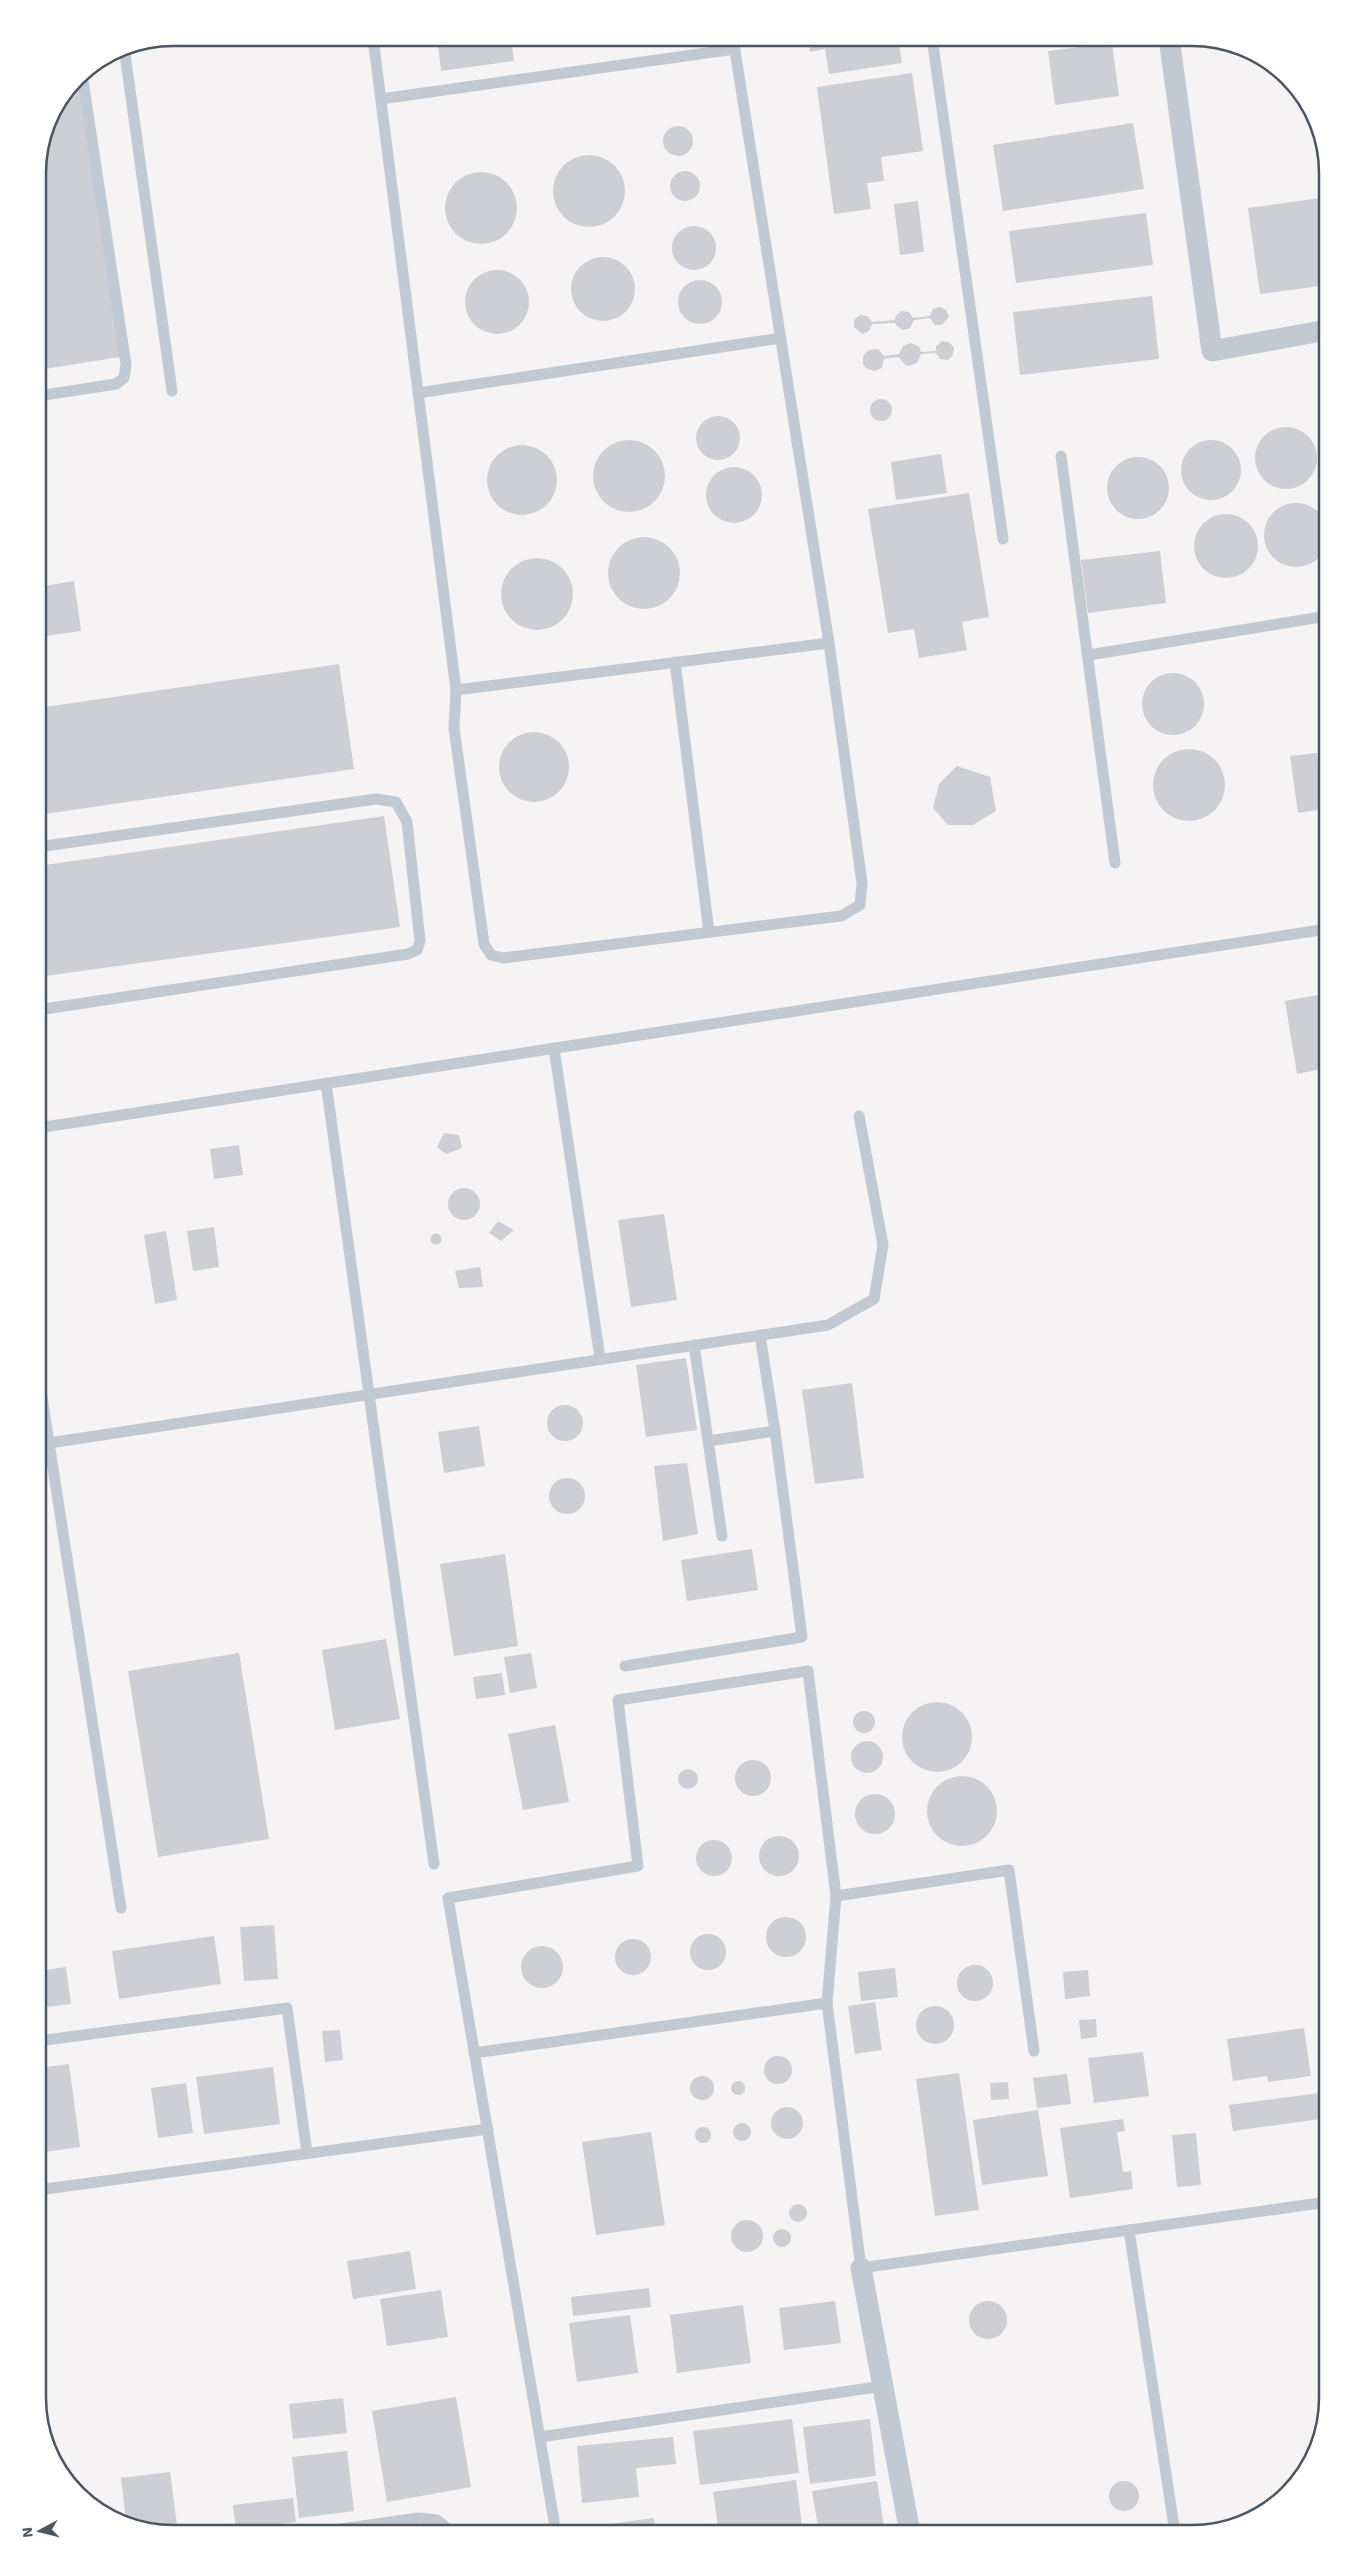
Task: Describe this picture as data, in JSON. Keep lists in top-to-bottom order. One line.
{"north":"left"}
